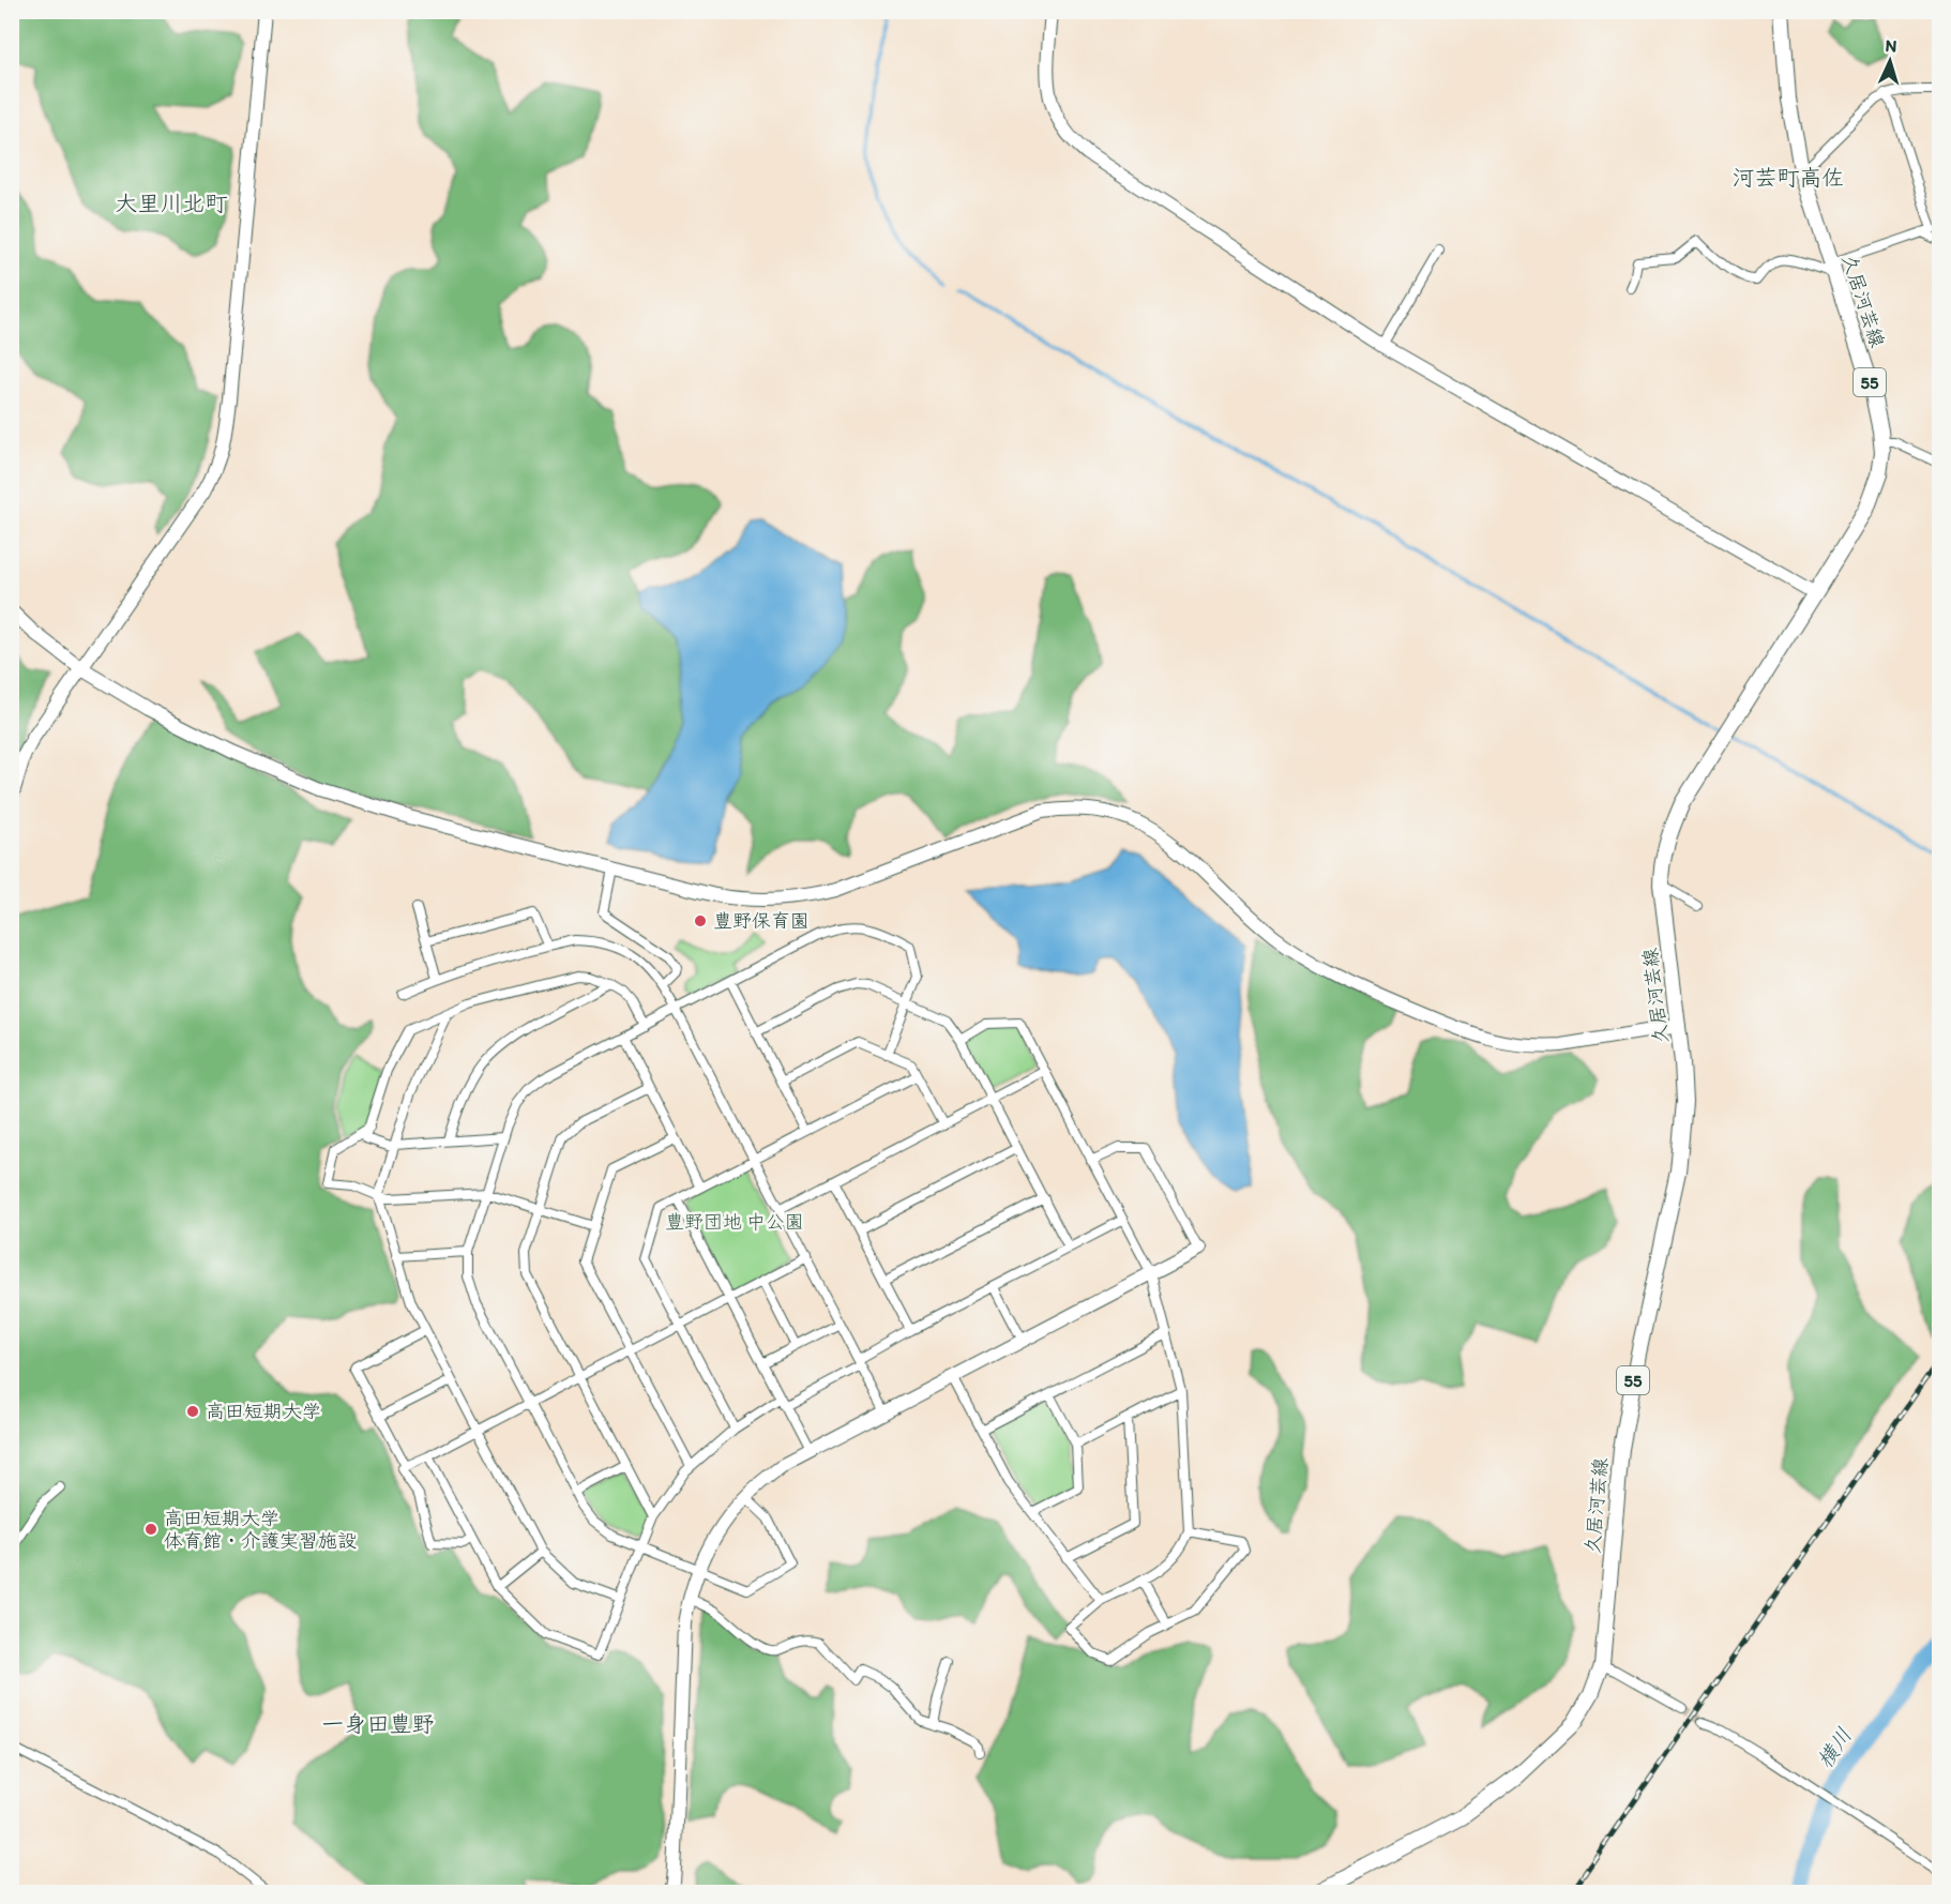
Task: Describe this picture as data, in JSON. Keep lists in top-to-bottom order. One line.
{"streets":{"main road":["久居河芸線","55"]},"districts":["河芸町高佐","大里川北町","一身田豊野"],"water":["横川"],"parks":["豊野団地 中公園"],"places":["豊野保育園","高田短期大学","高田短期大学 体育館・介護実習施設"],"north":"top"}
